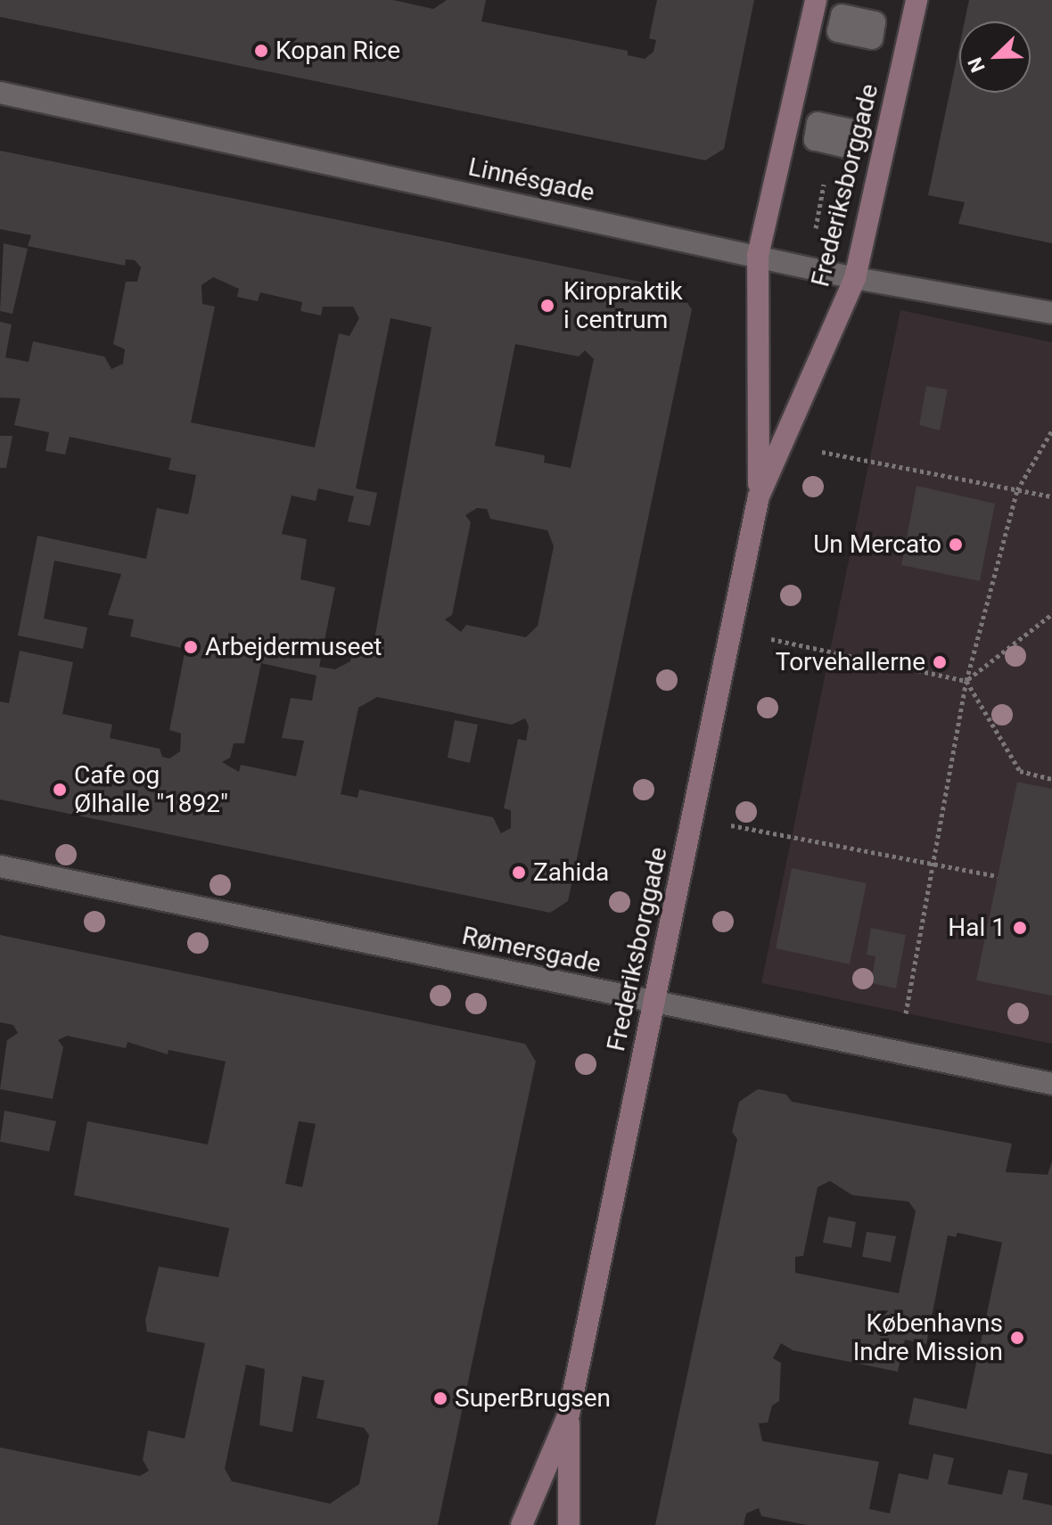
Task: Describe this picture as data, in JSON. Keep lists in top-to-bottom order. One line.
{"streets":{"street":["Linnésgade","Frederiksborggade","Rømersgade"]},"crossings":[["Linnésgade","Frederiksborggade"],["Frederiksborggade","Rømersgade"]],"places":["Kopan Rice","Kiropraktik i centrum","Un Mercato","Arbejdermuseet","Torvehallerne","Cafe og Ølhalle \"1892\"","Zahida","Hal 1","Københavns Indre Mission","SuperBrugsen"],"north":"bottom left"}
